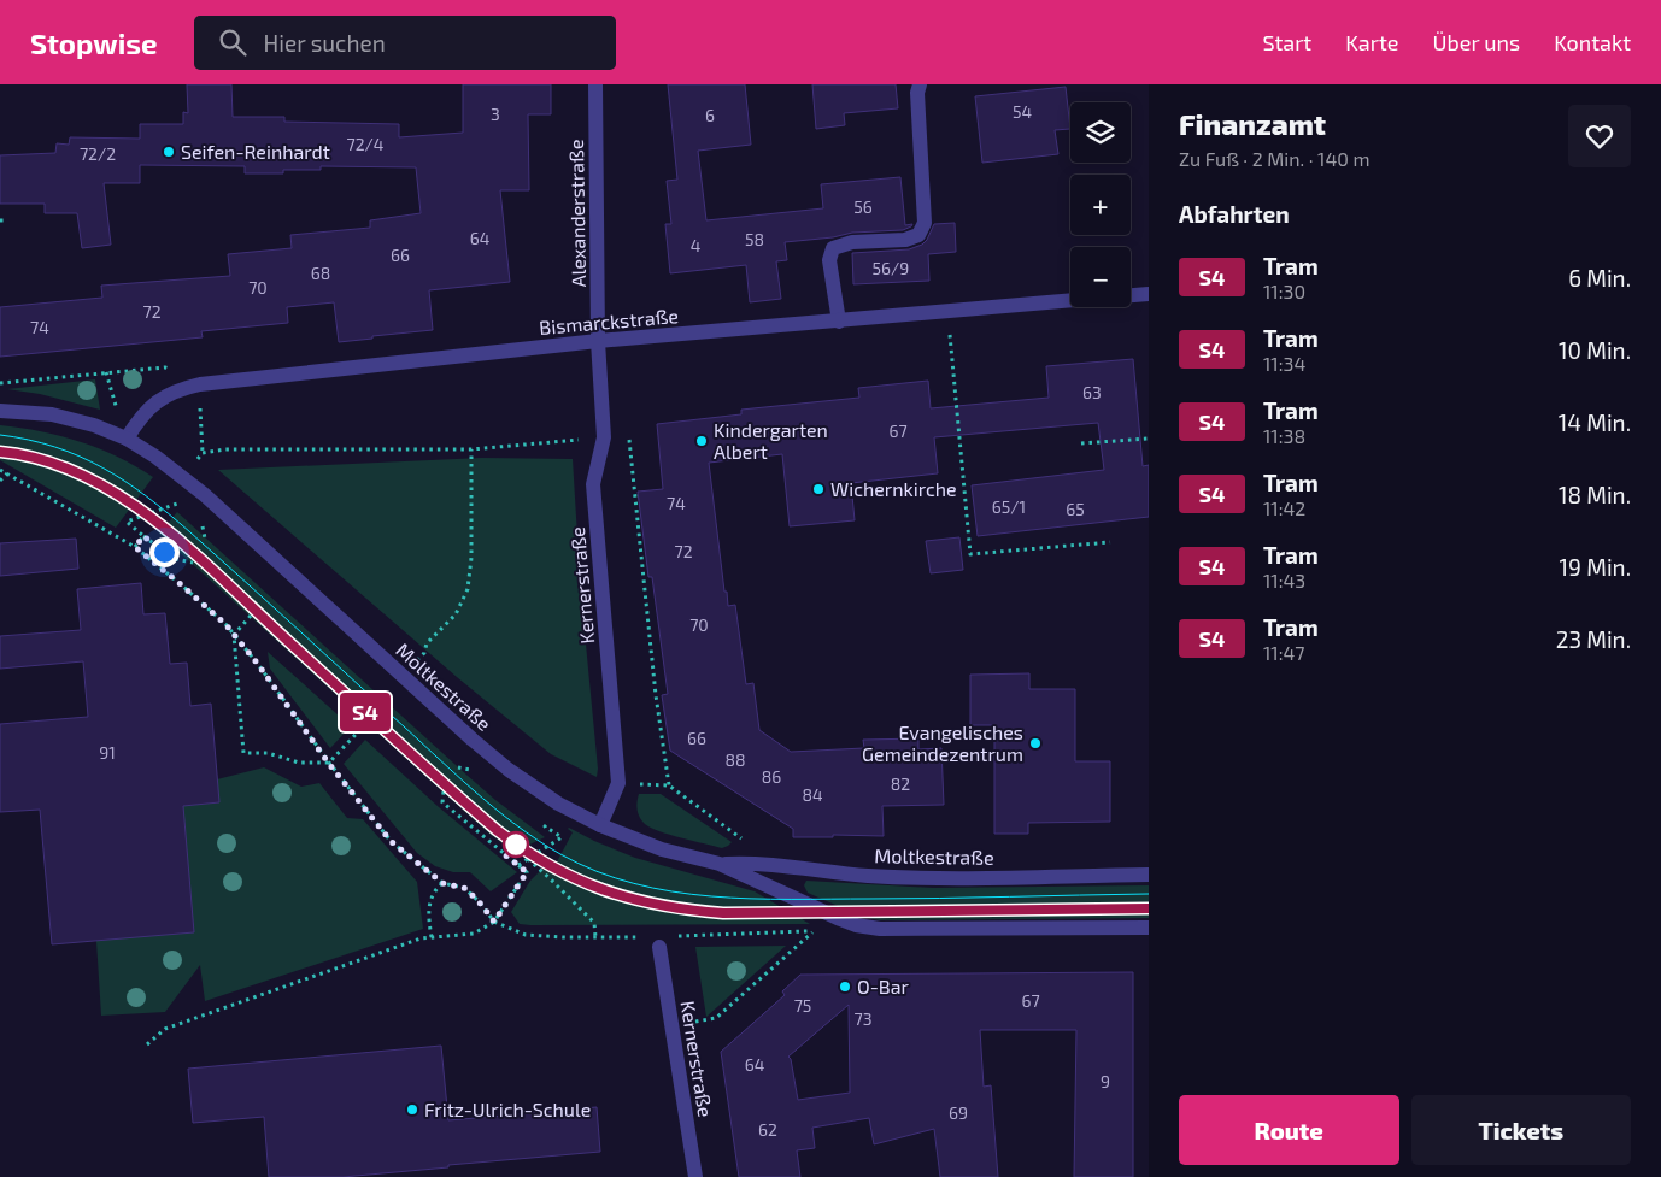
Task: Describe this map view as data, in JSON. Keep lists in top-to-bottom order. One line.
{"streets":{"street":["Alexanderstraße","Bismarckstraße","Kernerstraße","Moltkestraße"]},"crossings":[["Alexanderstraße","Bismarckstraße"],["Alexanderstraße","Kernerstraße"],["Bismarckstraße","Kernerstraße"],["Kernerstraße","Moltkestraße"]],"places":["Seifen-Reinhardt","Kindergarten Albert","Wichernkirche","Evangelisches Gemeindezentrum","O-Bar","Fritz-Ulrich-Schule"],"lines":["tram line S4"],"house_numbers":["54","3","6","72/4","72/2","56","64","58","4","66","56/9","68","70","72","74","63","67","74","65/1","65","72","70","66","91","88","86","82","84","67","75","73","64","9","69","62"],"page":{"header":"Stopwise","search":"Hier suchen","nav":["Start","Karte","Über uns","Kontakt"],"on_map":"S4","heading":[["Finanzamt","Zu Fuß · 2 Min. · 140 m"],"Abfahrten"],"map_buttons":["+","−"],"list":[{"mark":"S4","name":"Tram","note":"11:30","value":"6 Min."},{"mark":"S4","name":"Tram","note":"11:34","value":"10 Min."},{"mark":"S4","name":"Tram","note":"11:38","value":"14 Min."},{"mark":"S4","name":"Tram","note":"11:42","value":"18 Min."},{"mark":"S4","name":"Tram","note":"11:43","value":"19 Min."},{"mark":"S4","name":"Tram","note":"11:47","value":"23 Min."}],"buttons":["Route","Tickets"]}}
